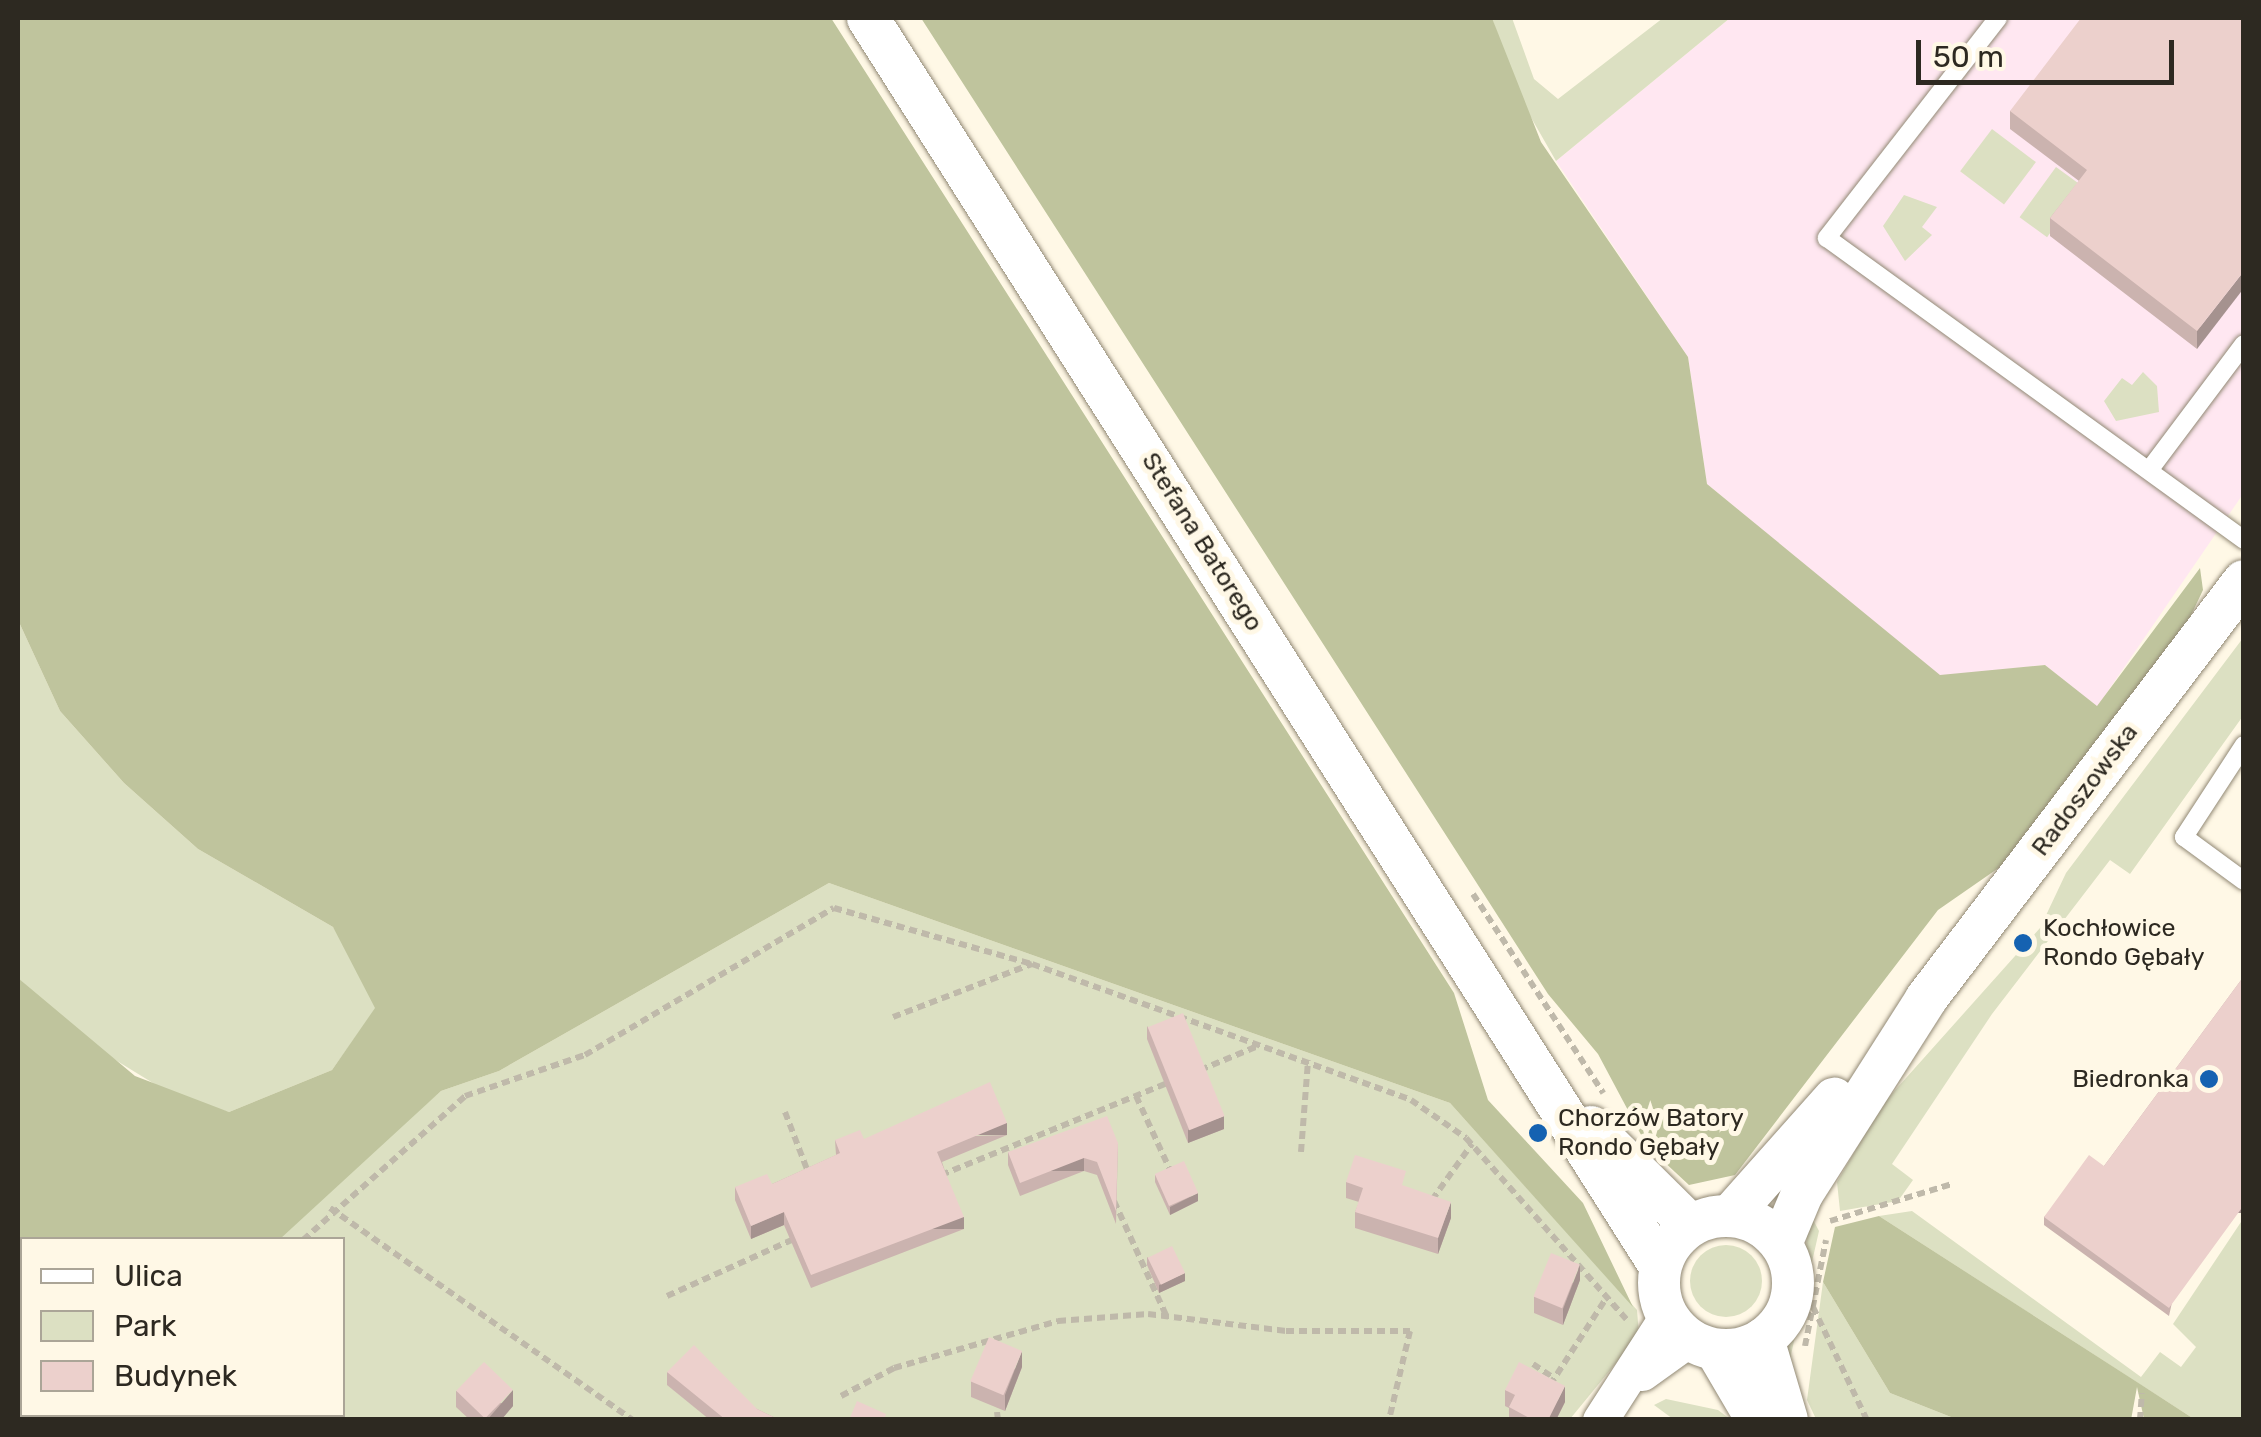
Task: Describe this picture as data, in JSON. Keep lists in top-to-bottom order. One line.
{"streets":{"street":["Stefana Batorego","Radoszowska"]},"crossings":[["Stefana Batorego","Radoszowska"]],"places":["Kochłowice Rondo Gębały","Biedronka","Chorzów Batory Rondo Gębały"],"legend":["Ulica","Park","Budynek"],"scale_bar":"50 m"}
